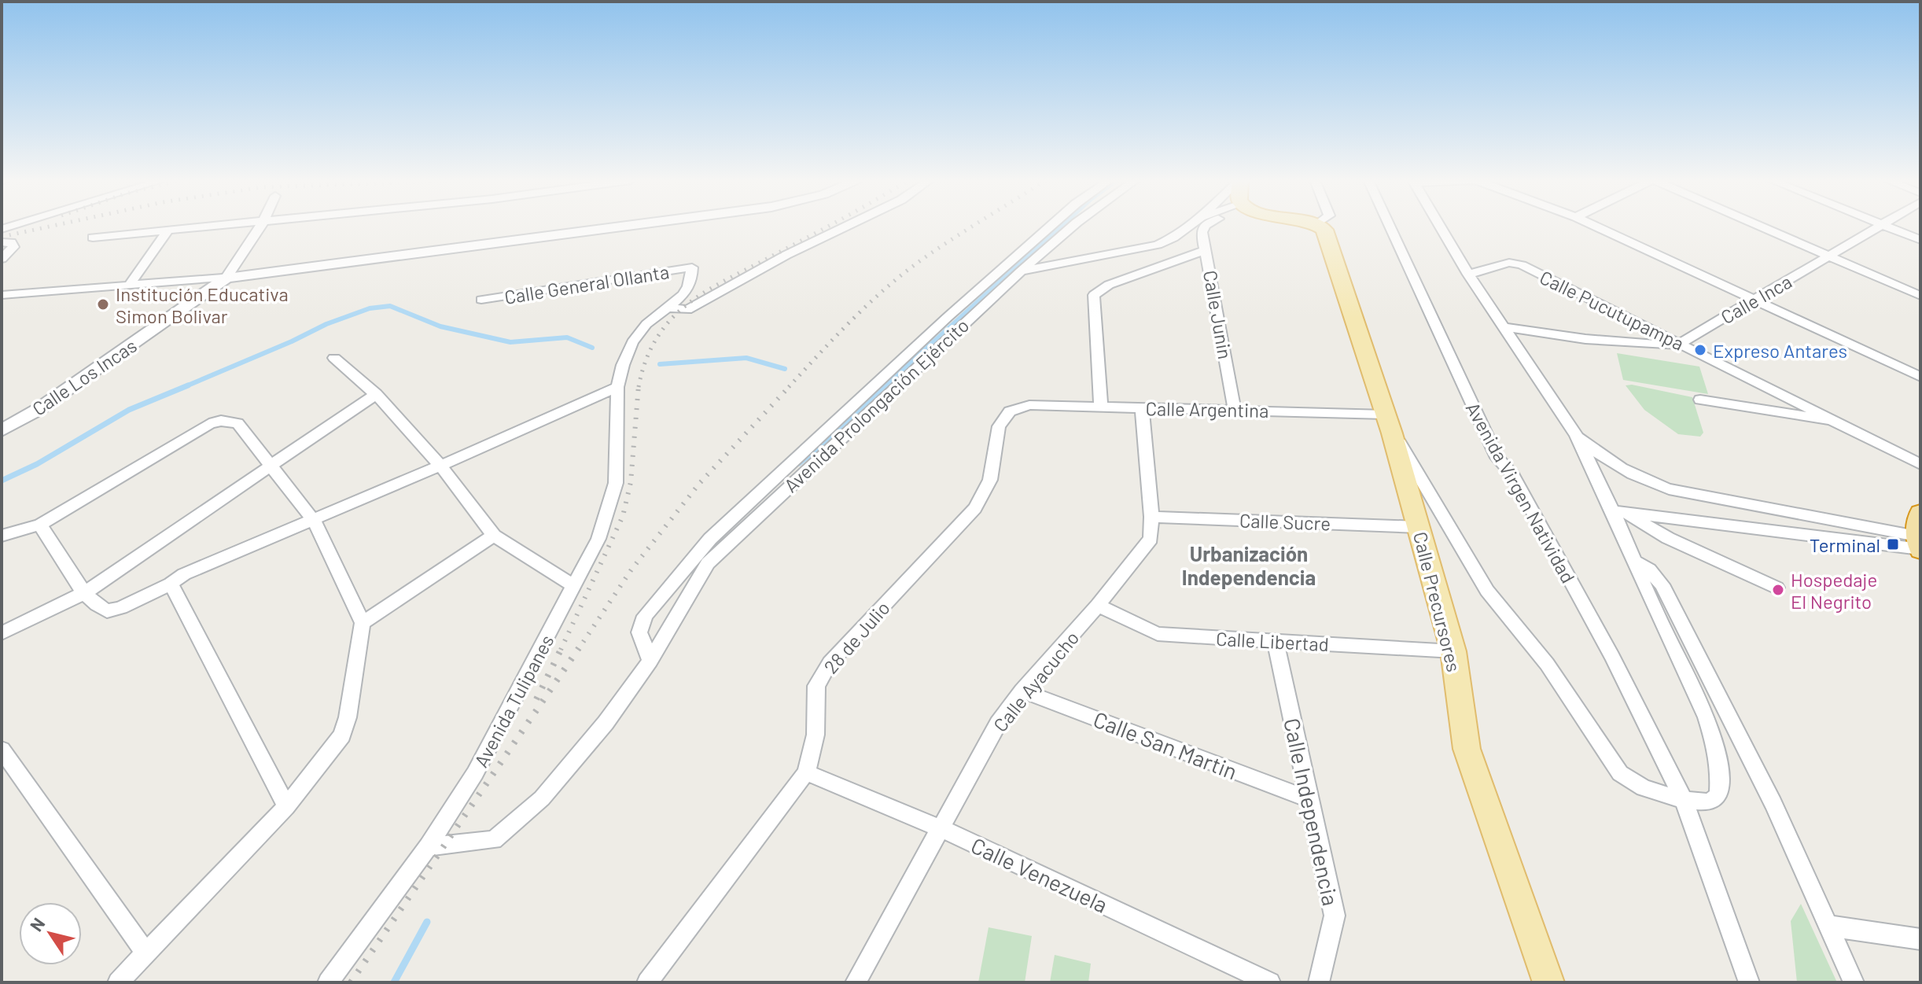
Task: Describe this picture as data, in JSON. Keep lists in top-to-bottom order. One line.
{"streets":{"main road":["Calle Precursores"],"street":["Calle General Ollanta","Calle Inca","Calle Pucutupampa","Calle Junin","Calle Los Incas","Avenida Prolongación Ejército","Calle Argentina","Avenida Virgen Natividad","Calle Sucre","28 de Julio","Calle Libertad","Calle Ayacucho","Avenida Tulipanes","Calle San Martin","Calle Independencia","Calle Venezuela"]},"crossings":[["Calle General Ollanta","Avenida Tulipanes"],["Calle Inca","Calle Pucutupampa"],["Calle Junin","Calle Argentina"],["Avenida Prolongación Ejército","Avenida Tulipanes"],["Calle Argentina","Calle Precursores"],["Calle Argentina","28 de Julio"],["Calle Argentina","Calle Ayacucho"],["Calle Sucre","Calle Precursores"],["Calle Sucre","Calle Ayacucho"],["Calle Precursores","Calle Libertad"],["28 de Julio","Calle Venezuela"],["Calle Libertad","Calle Ayacucho"],["Calle Libertad","Calle Independencia"],["Calle Ayacucho","Calle San Martin"],["Calle Ayacucho","Calle Venezuela"],["Calle San Martin","Calle Independencia"]],"districts":["Urbanización Independencia"],"places":{"other":["Institución Educativa Simon Bolivar","Expreso Antares","Hospedaje El Negrito"],"transit":["Terminal"]},"north":"top left"}
